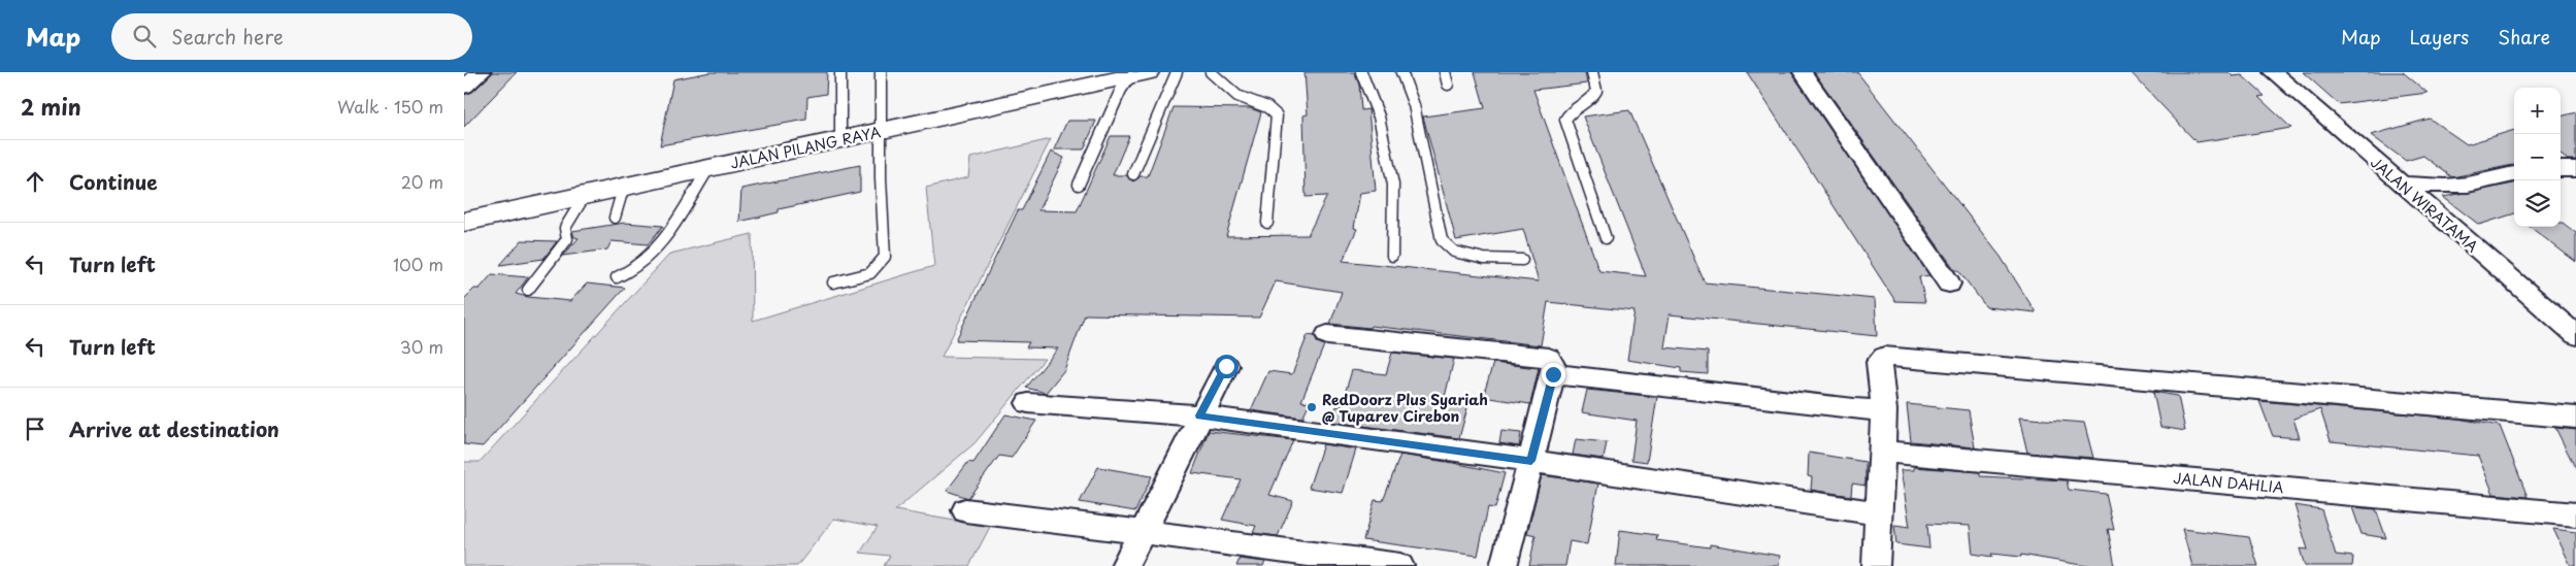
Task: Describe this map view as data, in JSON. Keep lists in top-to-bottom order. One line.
{"streets":{"highway":["JALAN PILANG RAYA"],"street":["JALAN WIRATAMA","JALAN DAHLIA"]},"places":["RedDoorz Plus Syariah @ Tuparev Cirebon"],"page":{"header":"Map","search":"Search here","nav":["Map","Layers","Share"],"heading":["2 min","Walk · 150 m"],"map_buttons":["+","−"],"list":[["Continue","20 m"],["Turn left","100 m"],["Turn left","30 m"],"Arrive at destination"]}}
